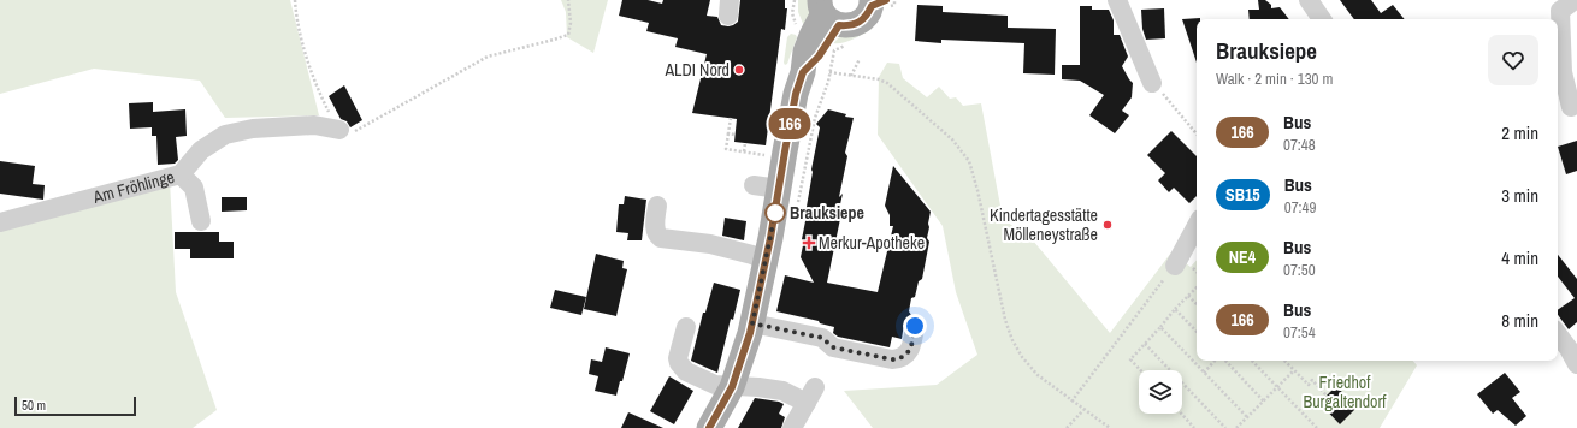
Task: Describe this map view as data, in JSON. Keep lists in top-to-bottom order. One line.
{"streets":{"street":["Am Fröhlinge"]},"parks":["Friedhof Burgaltendorf"],"places":{"other":["ALDI Nord","Brauksiepe","Kindertagesstätte Mölleneystraße"],"health":["Merkur-Apotheke"]},"lines":["bus line 166"],"scale_bar":"50 m","page":{"on_map":"166","heading":["Brauksiepe","Walk · 2 min · 130 m"],"list":[{"mark":"166","name":"Bus","note":"07:48","value":"2 min"},{"mark":"SB15","name":"Bus","note":"07:49","value":"3 min"},{"mark":"NE4","name":"Bus","note":"07:50","value":"4 min"},{"mark":"166","name":"Bus","note":"07:54","value":"8 min"}],"scale":"50 m"}}
